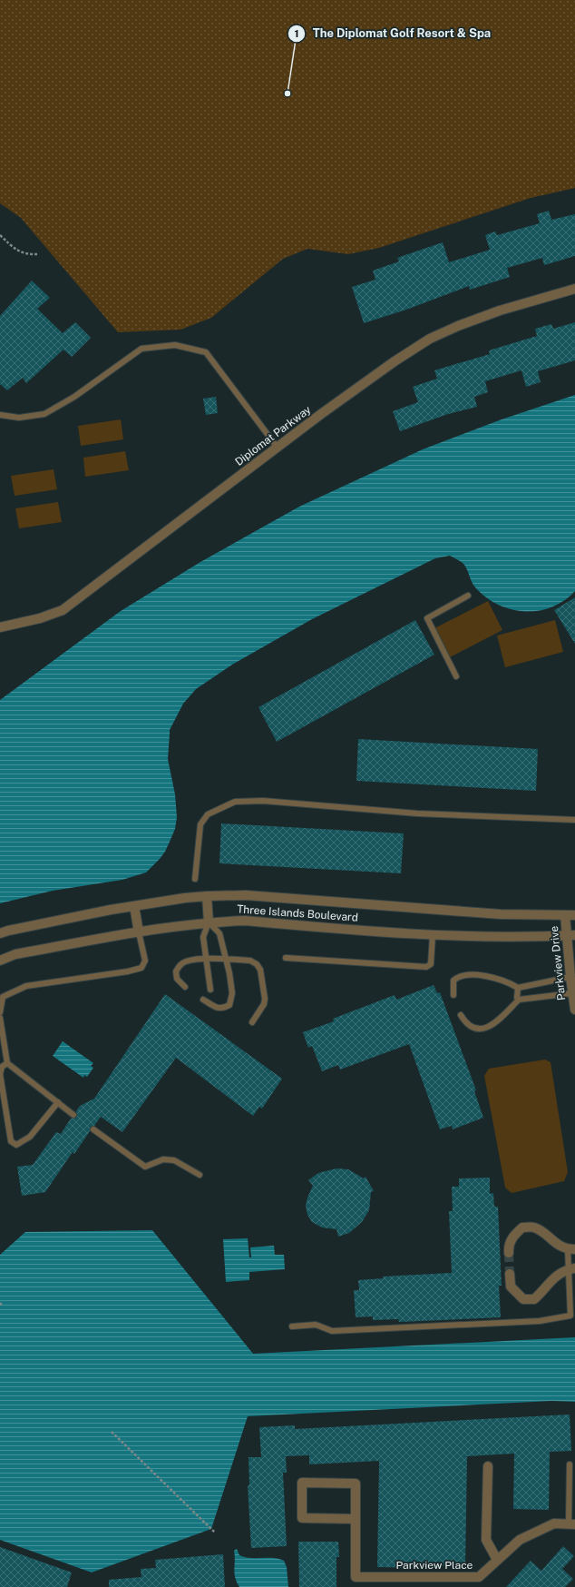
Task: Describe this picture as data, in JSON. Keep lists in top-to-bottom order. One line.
{"streets":{"street":["Diplomat Parkway","Three Islands Boulevard","Parkview Drive","Parkview Place"]},"crossings":[["Three Islands Boulevard","Parkview Drive"]],"places":["The Diplomat Golf Resort & Spa"]}
